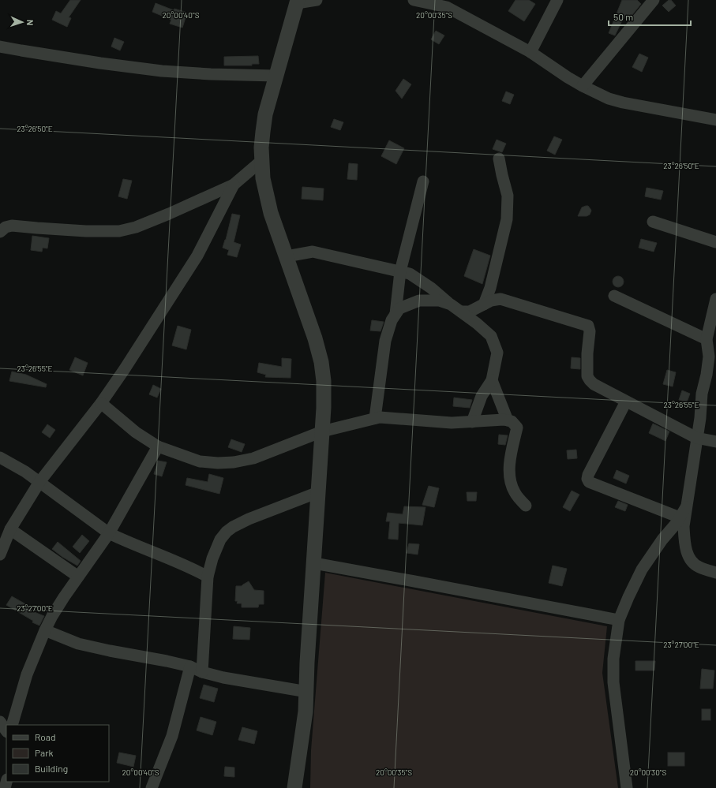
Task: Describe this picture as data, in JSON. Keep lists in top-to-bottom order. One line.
{"legend":["Road","Park","Building"],"scale_bar":"50 m","north":"right","coordinates":["20°00'40\"S","20°00'35\"S","23°26'50\"E","23°26'55\"E","23°27'00\"E","20°00'30\"S"]}
